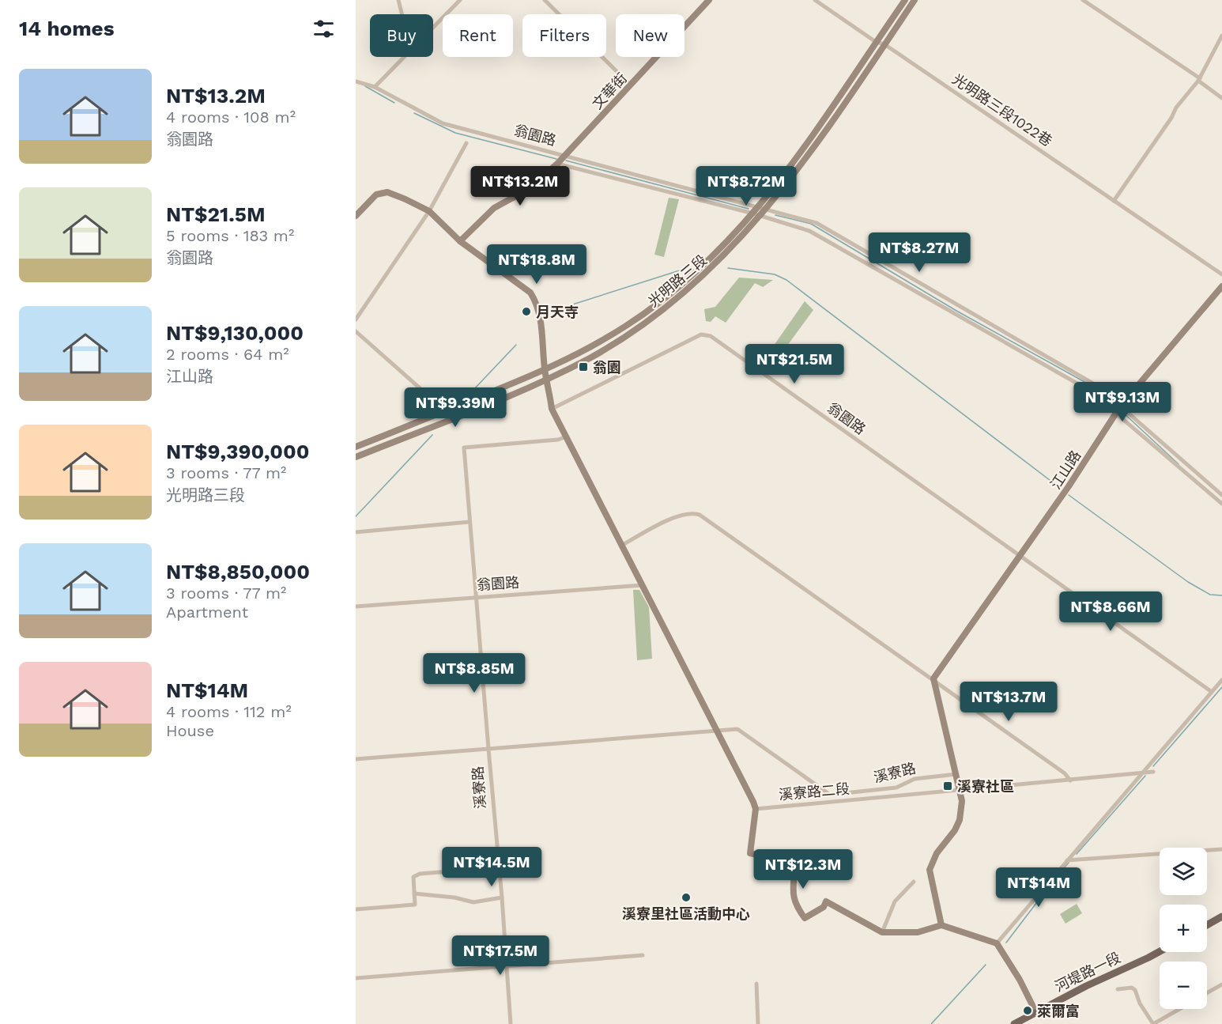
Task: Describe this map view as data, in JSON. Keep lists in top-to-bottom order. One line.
{"streets":{"main road":["河堤路一段"],"street":["文華街","光明路三段1022巷","翁園路","光明路三段","江山路","溪寮路","溪寮路二段"]},"crossings":[["文華街","翁園路"],["光明路三段1022巷","光明路三段"],["翁園路","江山路"]],"places":{"other":["月天寺","溪寮里社區活動中心","萊爾富"],"transit":["翁園","溪寮社區"]},"page":{"heading":"14 homes","chip":["Buy","Rent","Filters","New"],"list":[{"name":"NT$13.2M","note":"4 rooms · 108 m² · 翁園路"},{"name":"NT$21.5M","note":"5 rooms · 183 m² · 翁園路"},{"name":"NT$9,130,000","note":"2 rooms · 64 m² · 江山路"},{"name":"NT$9,390,000","note":"3 rooms · 77 m² · 光明路三段"},{"name":"NT$8,850,000","note":"3 rooms · 77 m² · Apartment"},{"name":"NT$14M","note":"4 rooms · 112 m² · House"}],"price":["NT$13.2M","NT$8.72M","NT$8.27M","NT$18.8M","NT$21.5M","NT$9.13M","NT$9.39M","NT$8.66M","NT$8.85M","NT$13.7M","NT$14.5M","NT$12.3M","NT$14M","NT$17.5M"],"map_buttons":["+","−"]}}
